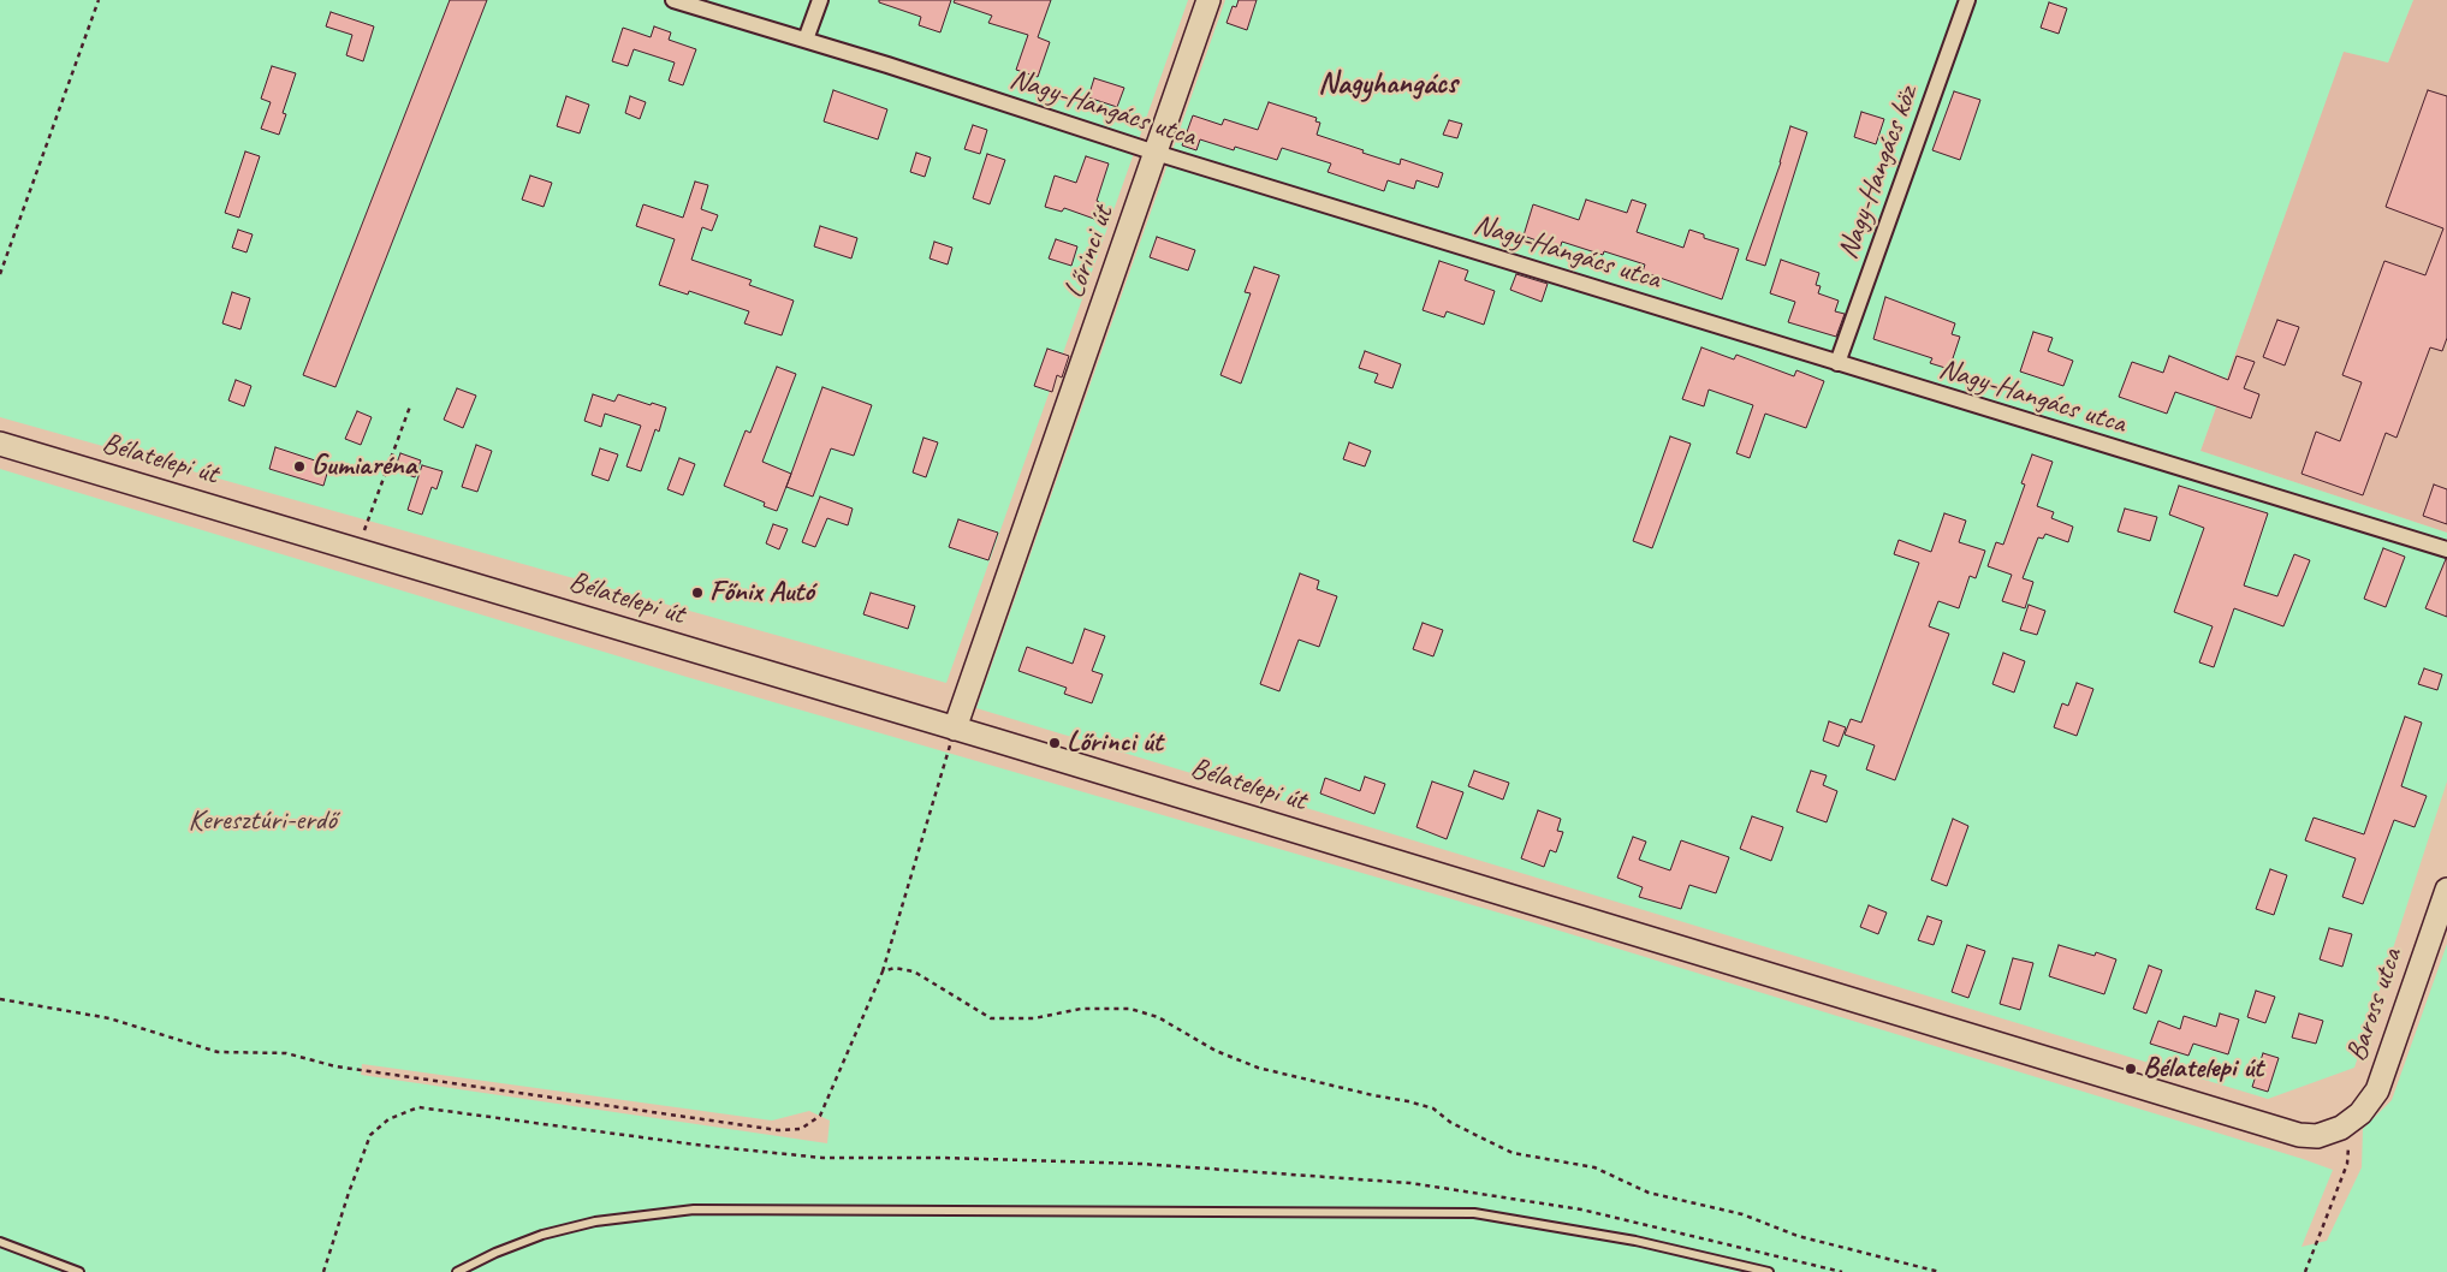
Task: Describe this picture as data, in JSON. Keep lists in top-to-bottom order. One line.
{"streets":{"main road":["Lőrinci út","Bélatelepi út","Baross utca"],"street":["Nagy-Hangács utca","Nagy-Hangács köz"]},"crossings":[["Nagy-Hangács utca","Nagy-Hangács köz"],["Nagy-Hangács utca","Lőrinci út"],["Lőrinci út","Bélatelepi út"],["Bélatelepi út","Baross utca"]],"districts":["Nagyhangács"],"parks":["Keresztúri-erdő"],"places":["Gumiaréna","Főnix Autó","Lőrinci út","Bélatelepi út"]}
